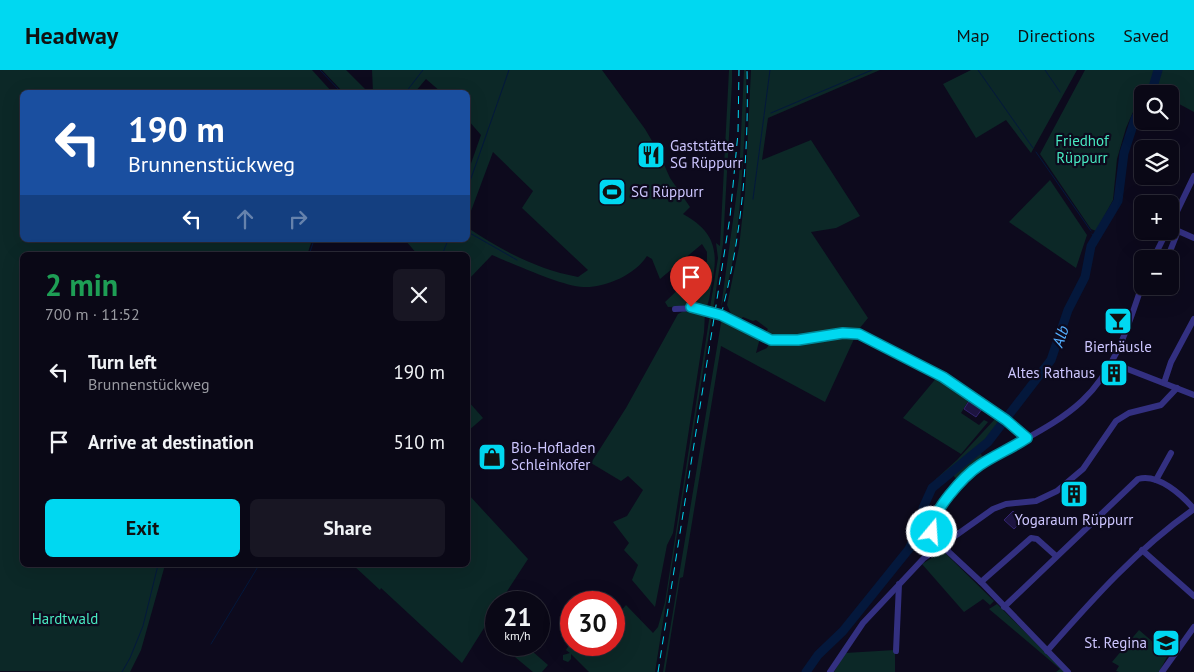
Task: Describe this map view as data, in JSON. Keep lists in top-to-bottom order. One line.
{"water":["Alb"],"parks":["Friedhof Rüppurr","Hardtwald"],"places":{"restaurant":["Gaststätte SG Rüppurr"],"sports":["SG Rüppurr"],"bar":["Bierhäusle"],"building":["Altes Rathaus","Yogaraum Rüppurr"],"shop":["Bio-Hofladen Schleinkofer"],"school or university":["St. Regina"]},"page":{"header":"Headway","nav":["Map","Directions","Saved"],"map_buttons":["+","−"],"turn":["190 m","Brunnenstückweg"],"heading":["2 min","700 m · 11:52"],"list":[{"name":"Turn left","note":"Brunnenstückweg","value":"190 m"},{"name":"Arrive at destination","value":"510 m"}],"buttons":["Exit","Share"],"speed":"21 km/h","limit":"30"}}
